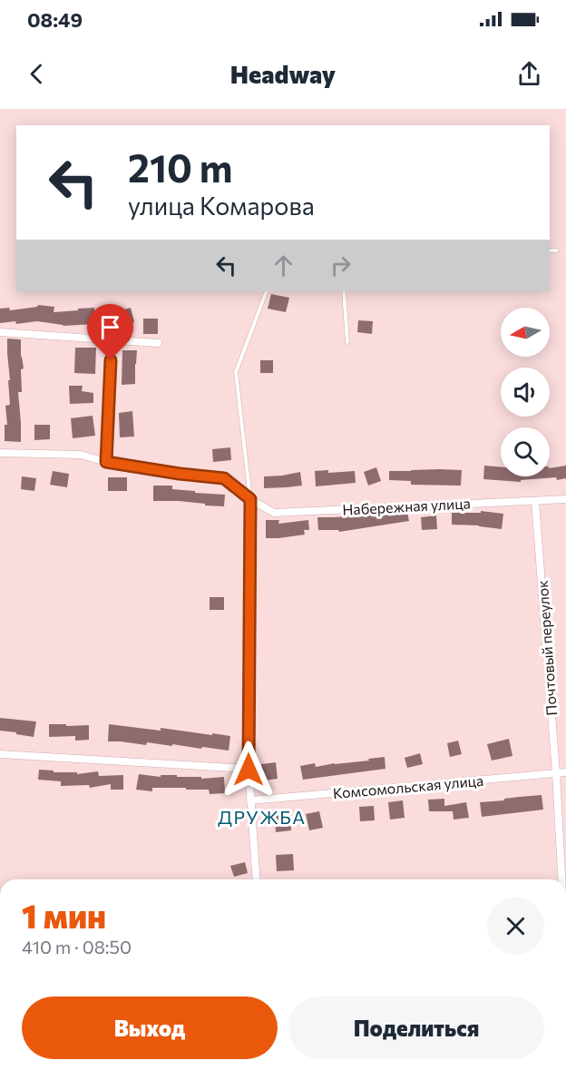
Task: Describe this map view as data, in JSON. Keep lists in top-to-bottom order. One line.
{"streets":{"street":["Набережная улица","Почтовый переулок","Комсомольская улица"]},"crossings":[["Набережная улица","Почтовый переулок"],["Почтовый переулок","Комсомольская улица"]],"districts":["ДРУЖБА"],"north":"left","page":{"status":"08:49","header":"Headway","turn":["210 m","улица Комарова"],"heading":["1 мин","410 m · 08:50"],"buttons":["Выход","Поделиться"]}}
